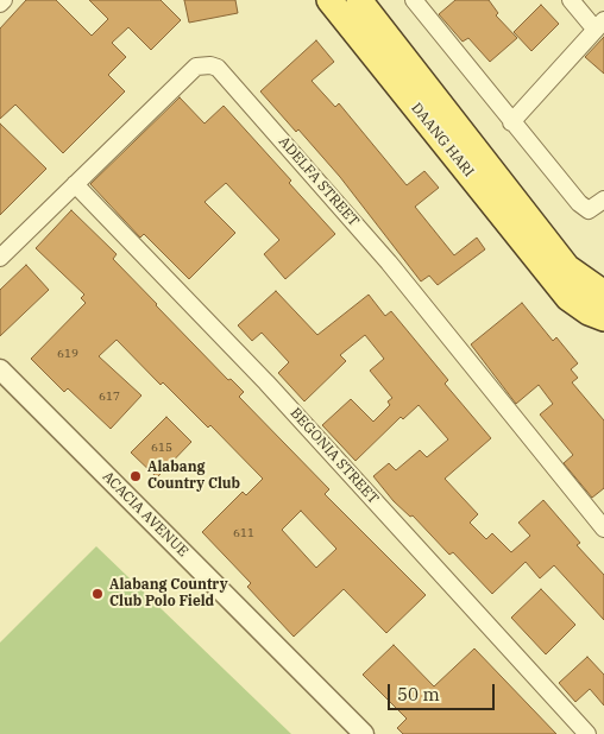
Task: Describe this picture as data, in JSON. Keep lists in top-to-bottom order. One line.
{"streets":{"main road":["DAANG HARI"],"street":["ADELFA STREET","BEGONIA STREET","ACACIA AVENUE"]},"crossings":[["ADELFA STREET","BEGONIA STREET"]],"places":["Alabang Country Club","Alabang Country Club Polo Field"],"house_numbers":["619","617","615","611"],"scale_bar":"50 m"}
